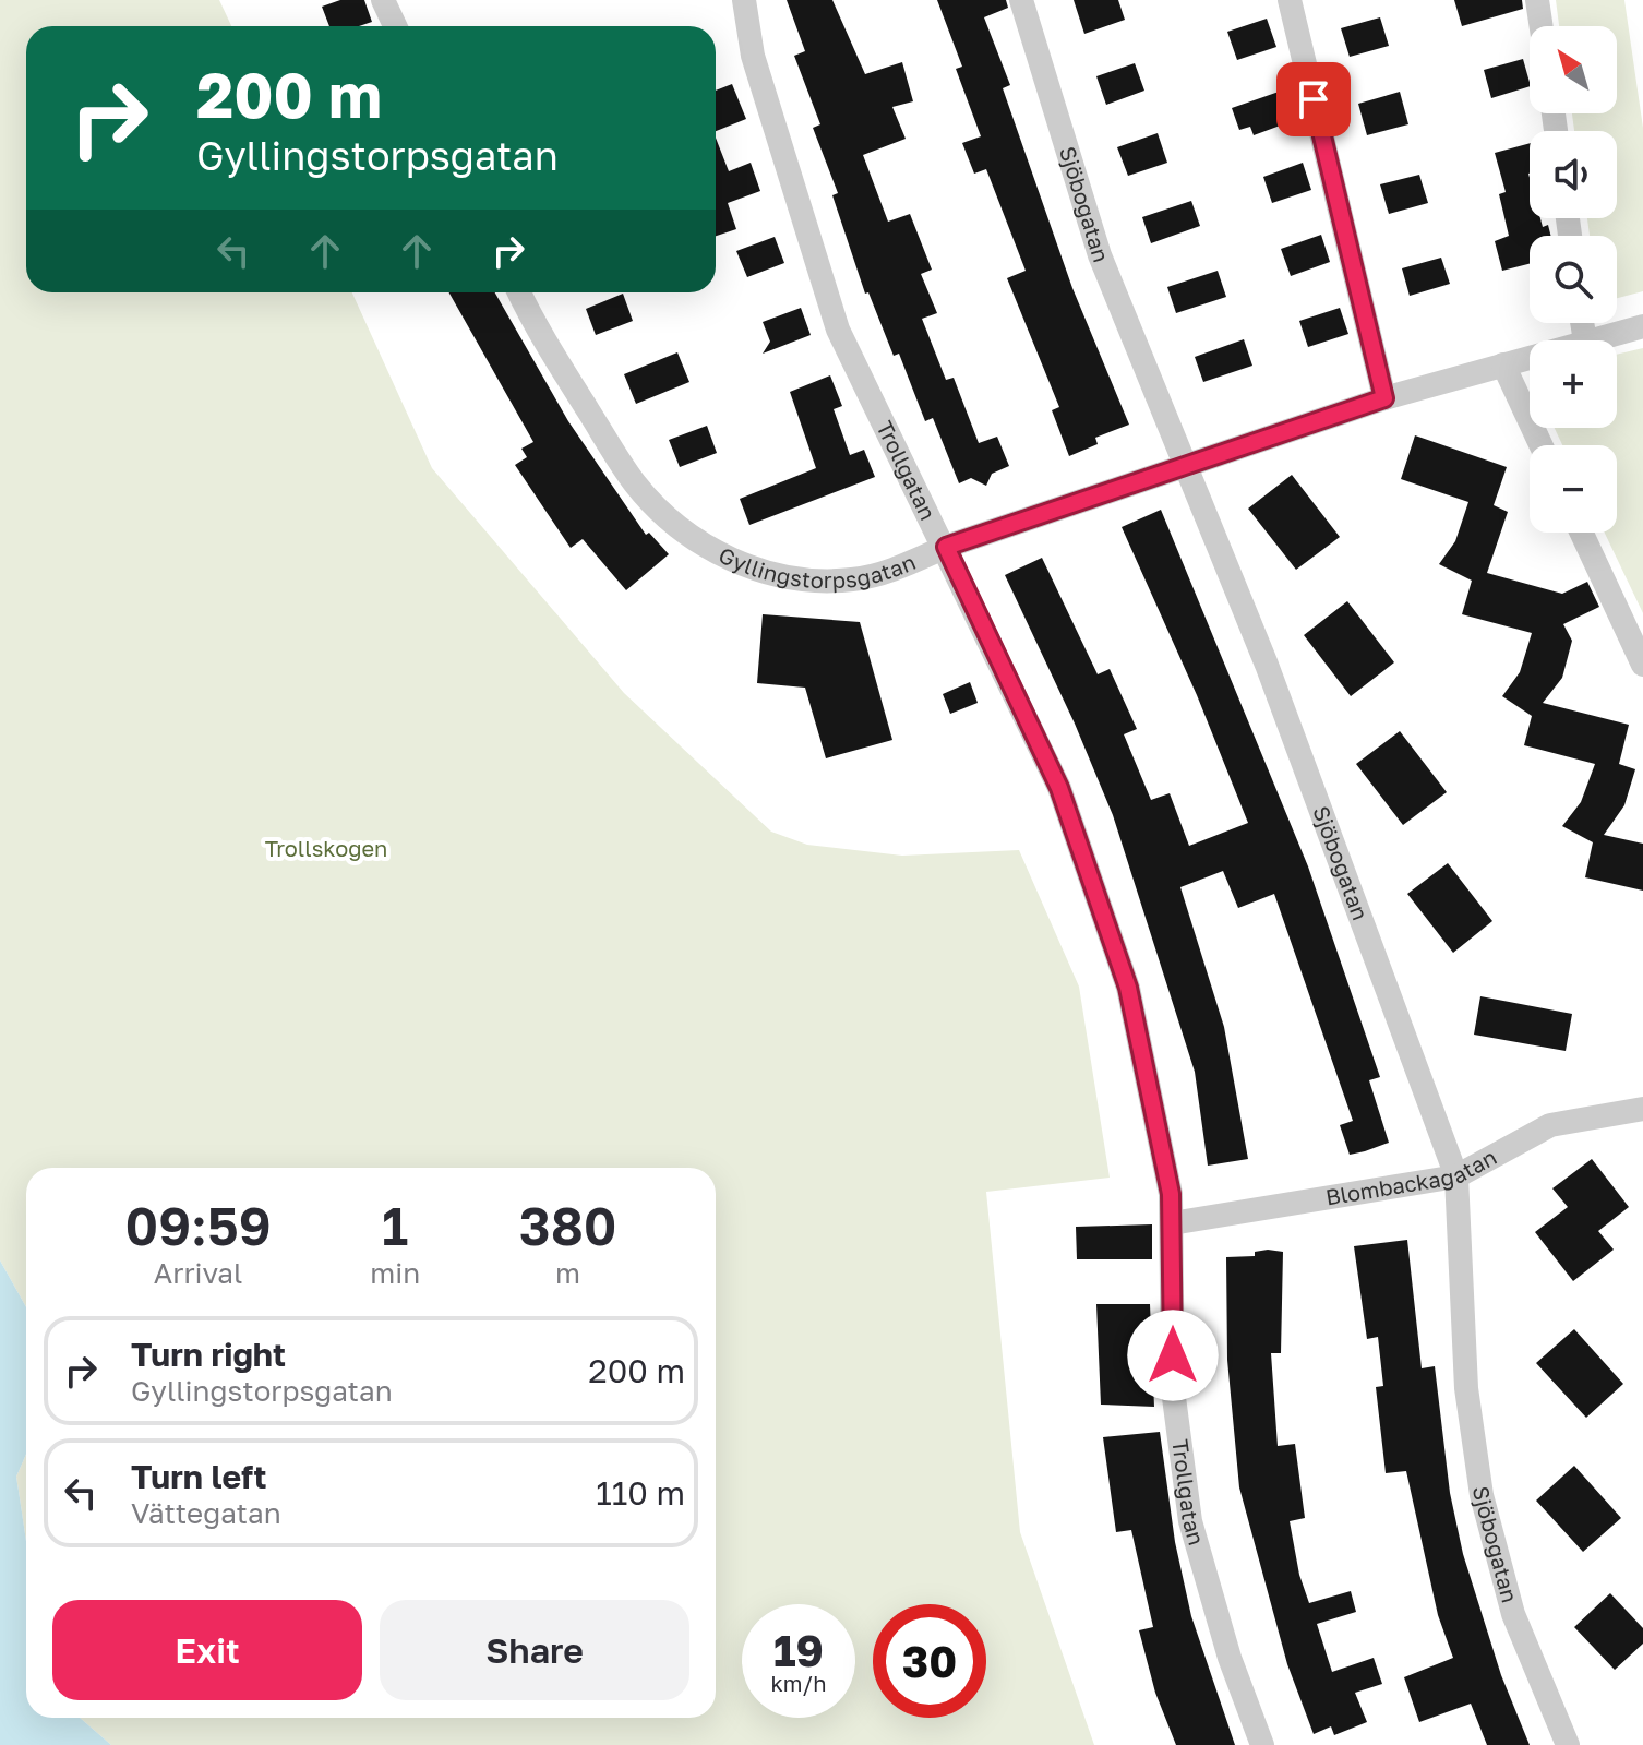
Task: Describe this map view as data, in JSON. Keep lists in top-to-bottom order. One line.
{"streets":{"street":["Sjöbogatan","Trollgatan","Gyllingstorpsgatan","Blombackagatan"]},"crossings":[["Sjöbogatan","Gyllingstorpsgatan"],["Sjöbogatan","Blombackagatan"],["Trollgatan","Gyllingstorpsgatan"],["Trollgatan","Blombackagatan"]],"parks":["Trollskogen"],"north":"top left","page":{"map_buttons":["+","−"],"turn":["200 m","Gyllingstorpsgatan"],"eta":["09:59","Arrival","1","min","380","m"],"list":[{"name":"Turn right","note":"Gyllingstorpsgatan","value":"200 m"},{"name":"Turn left","note":"Vättegatan","value":"110 m"}],"buttons":["Exit","Share"],"speed":"19 km/h","limit":"30"}}
